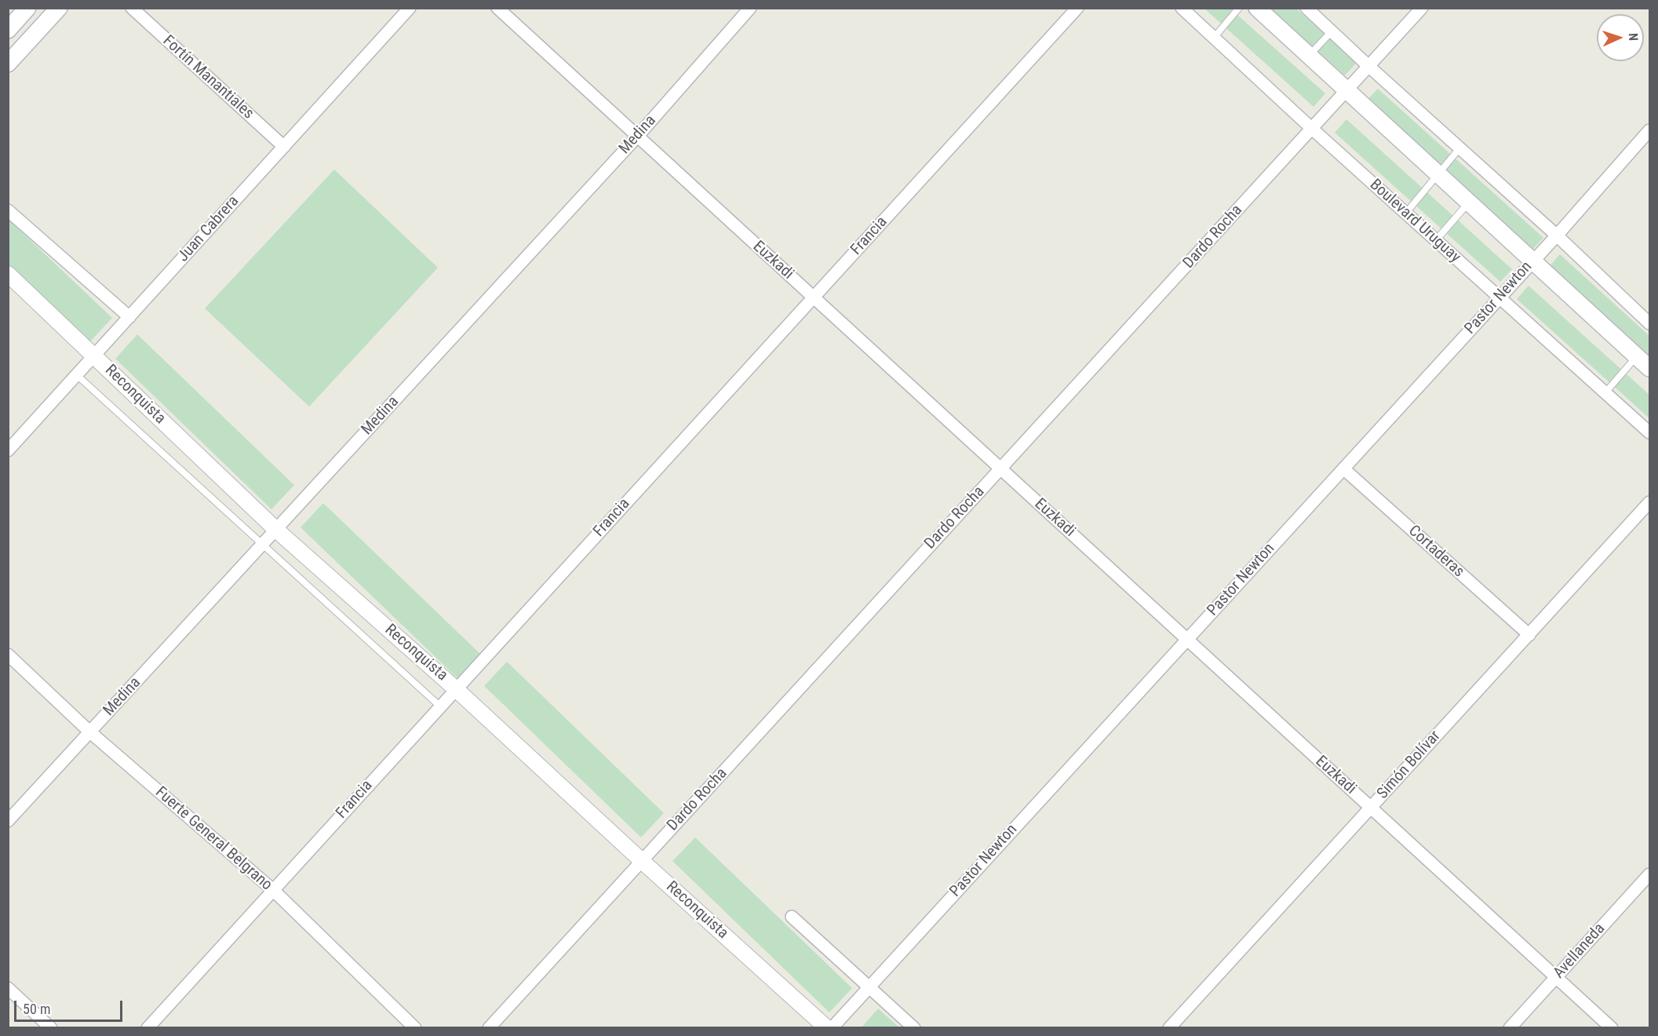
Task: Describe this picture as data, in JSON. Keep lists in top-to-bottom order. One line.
{"streets":{"street":["Fortín Manantiales","Medina","Boulevard Uruguay","Juan Cabrera","Francia","Dardo Rocha","Euzkadi","Pastor Newton","Reconquista","Cortaderas","Simón Bolívar","Fuerte General Belgrano","Avellaneda"]},"crossings":[["Fortín Manantiales","Juan Cabrera"],["Medina","Euzkadi"],["Medina","Reconquista"],["Medina","Fuerte General Belgrano"],["Boulevard Uruguay","Dardo Rocha"],["Boulevard Uruguay","Pastor Newton"],["Juan Cabrera","Reconquista"],["Francia","Euzkadi"],["Francia","Reconquista"],["Francia","Fuerte General Belgrano"],["Dardo Rocha","Euzkadi"],["Dardo Rocha","Reconquista"],["Euzkadi","Pastor Newton"],["Euzkadi","Simón Bolívar"],["Euzkadi","Avellaneda"],["Pastor Newton","Cortaderas"],["Cortaderas","Simón Bolívar"]],"scale_bar":"50 m","north":"right"}
